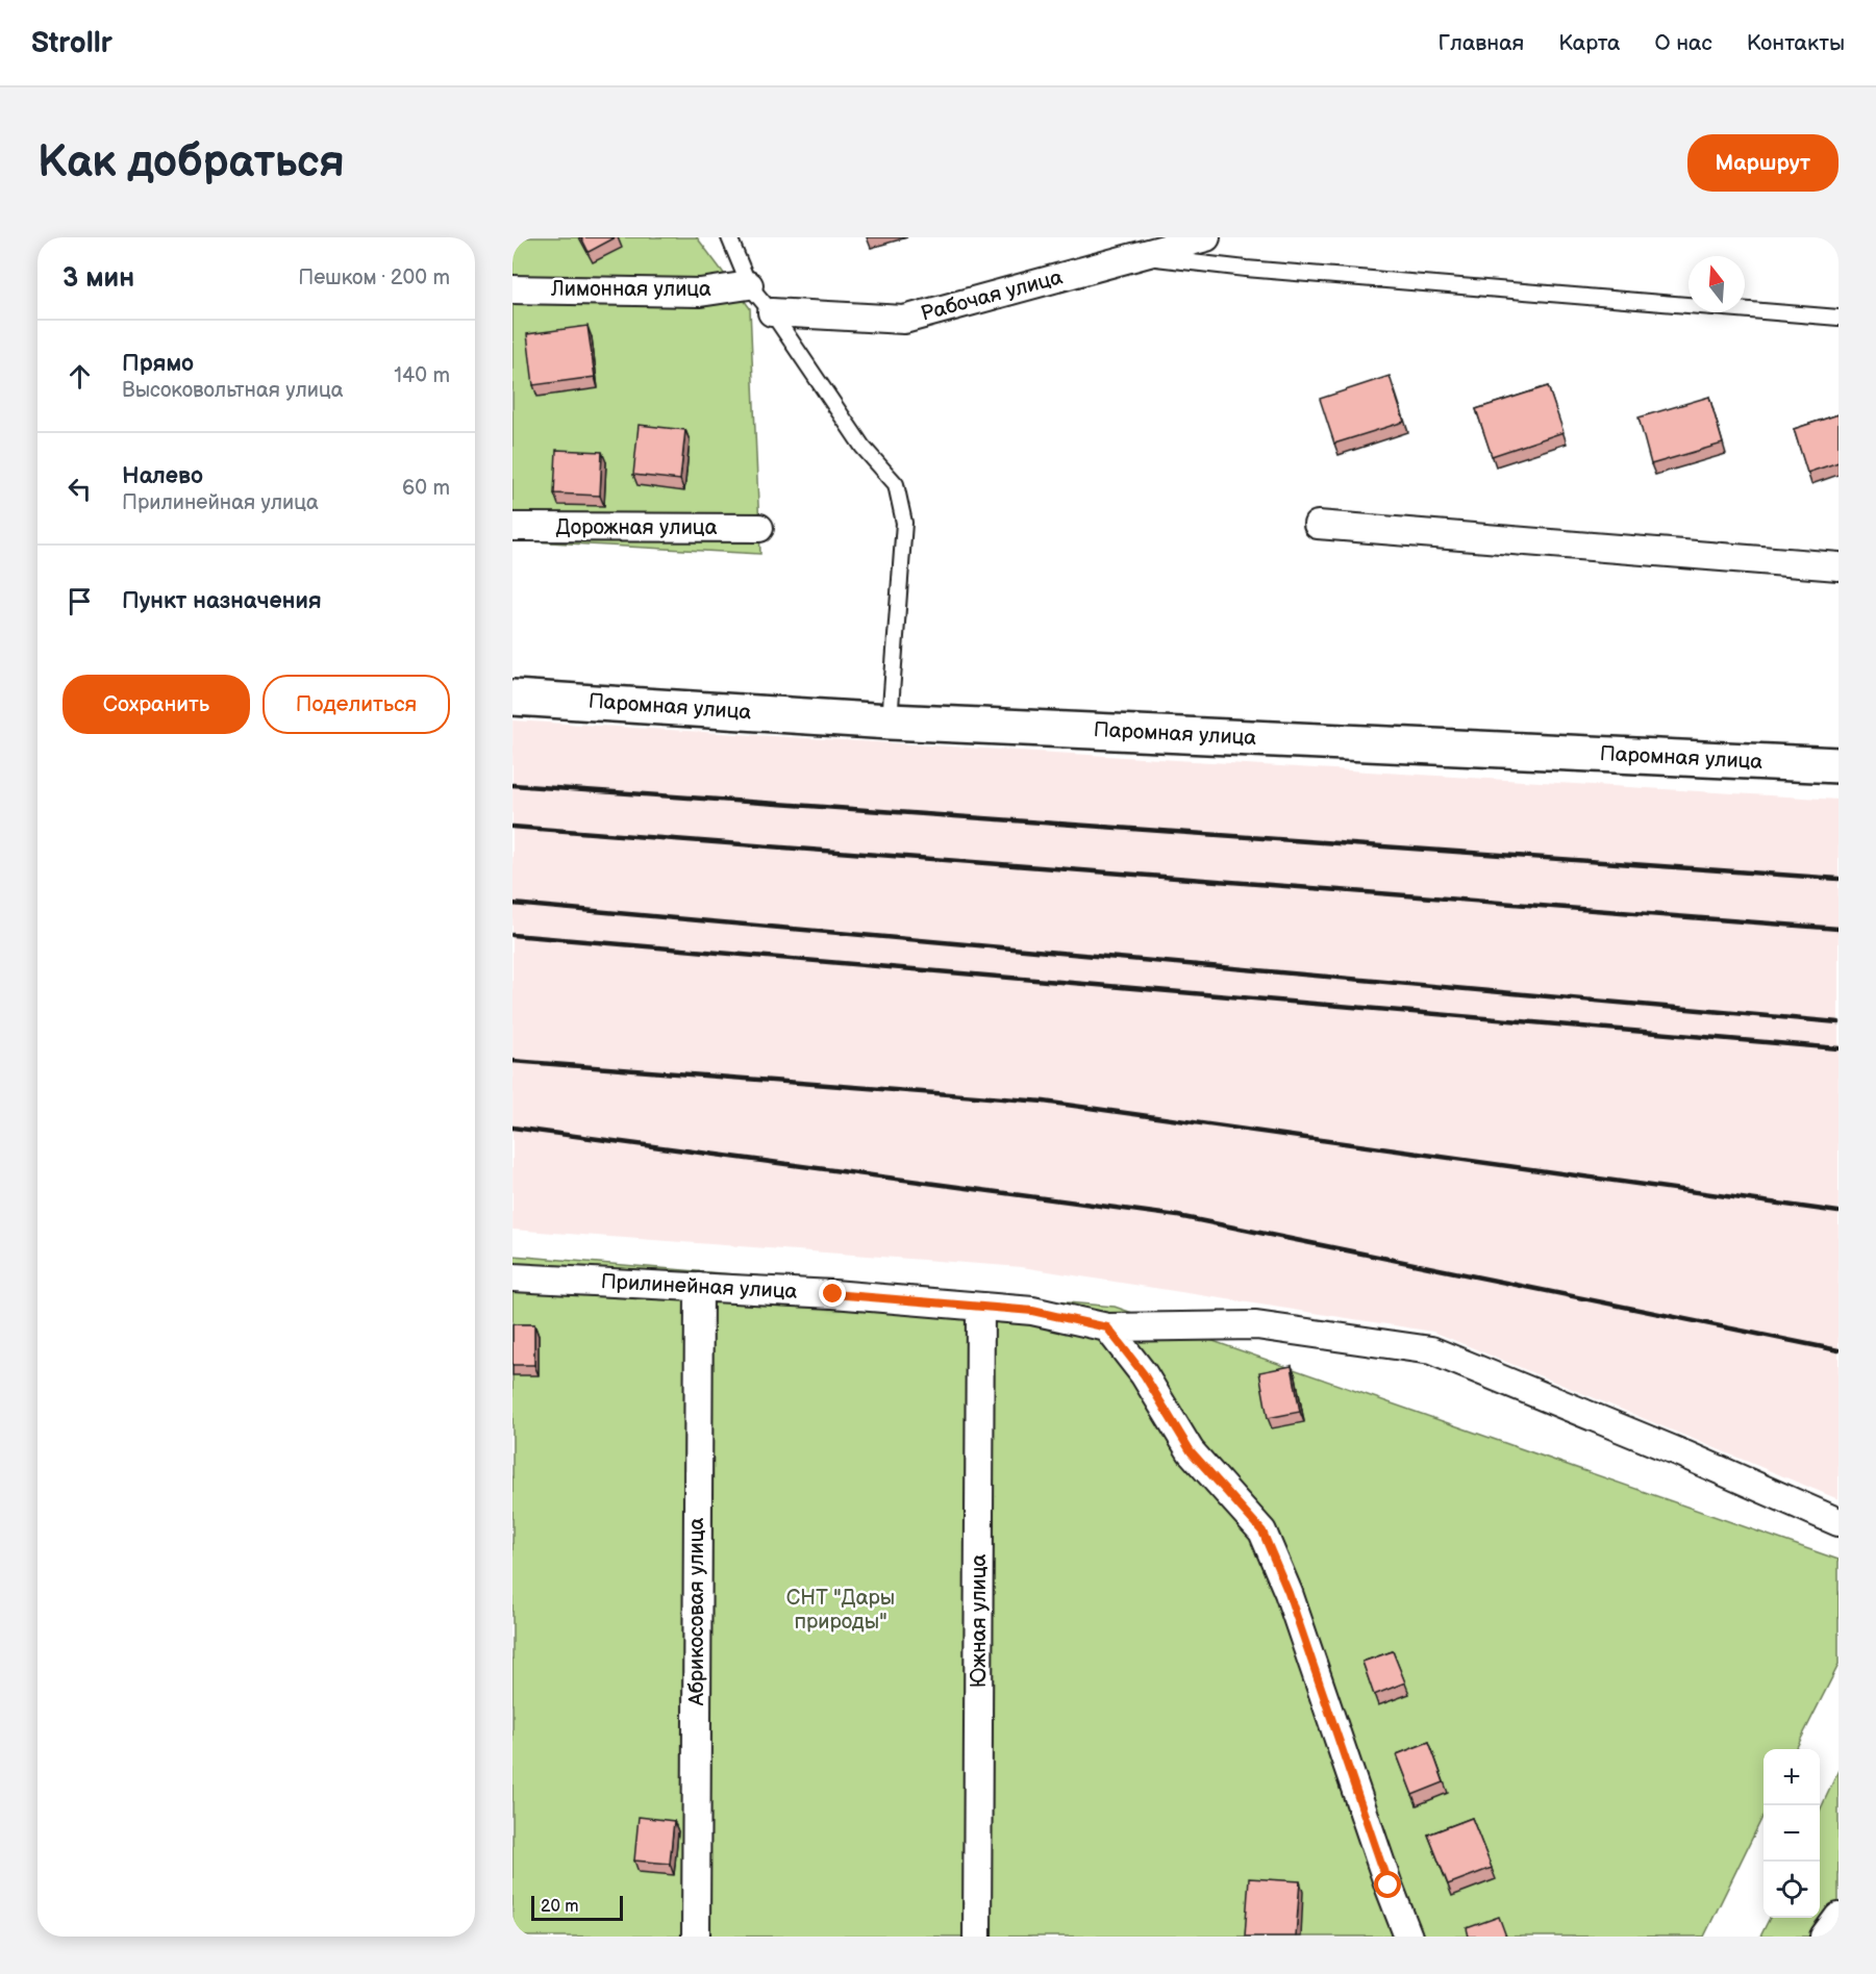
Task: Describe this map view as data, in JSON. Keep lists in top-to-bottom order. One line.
{"streets":{"street":["Лимонная улица","Рабочая улица","Дорожная улица","Паромная улица","Прилинейная улица","Абрикосовая улица","Южная улица"]},"crossings":[["Прилинейная улица","Абрикосовая улица"],["Прилинейная улица","Южная улица"]],"parks":["СНТ \"Дары природы\""],"scale_bar":"20 m","north":"top","page":{"header":"Strollr","nav":["Главная","Карта","О нас","Контакты"],"buttons":["Маршрут",["Сохранить","Поделиться"]],"title":"Как добраться","heading":["3 мин","Пешком · 200 m"],"list":[["Прямо","Высоковольтная улица","140 m"],["Налево","Прилинейная улица","60 m"],"Пункт назначения"],"map_buttons":["+","−"],"scale":"20 m"}}
